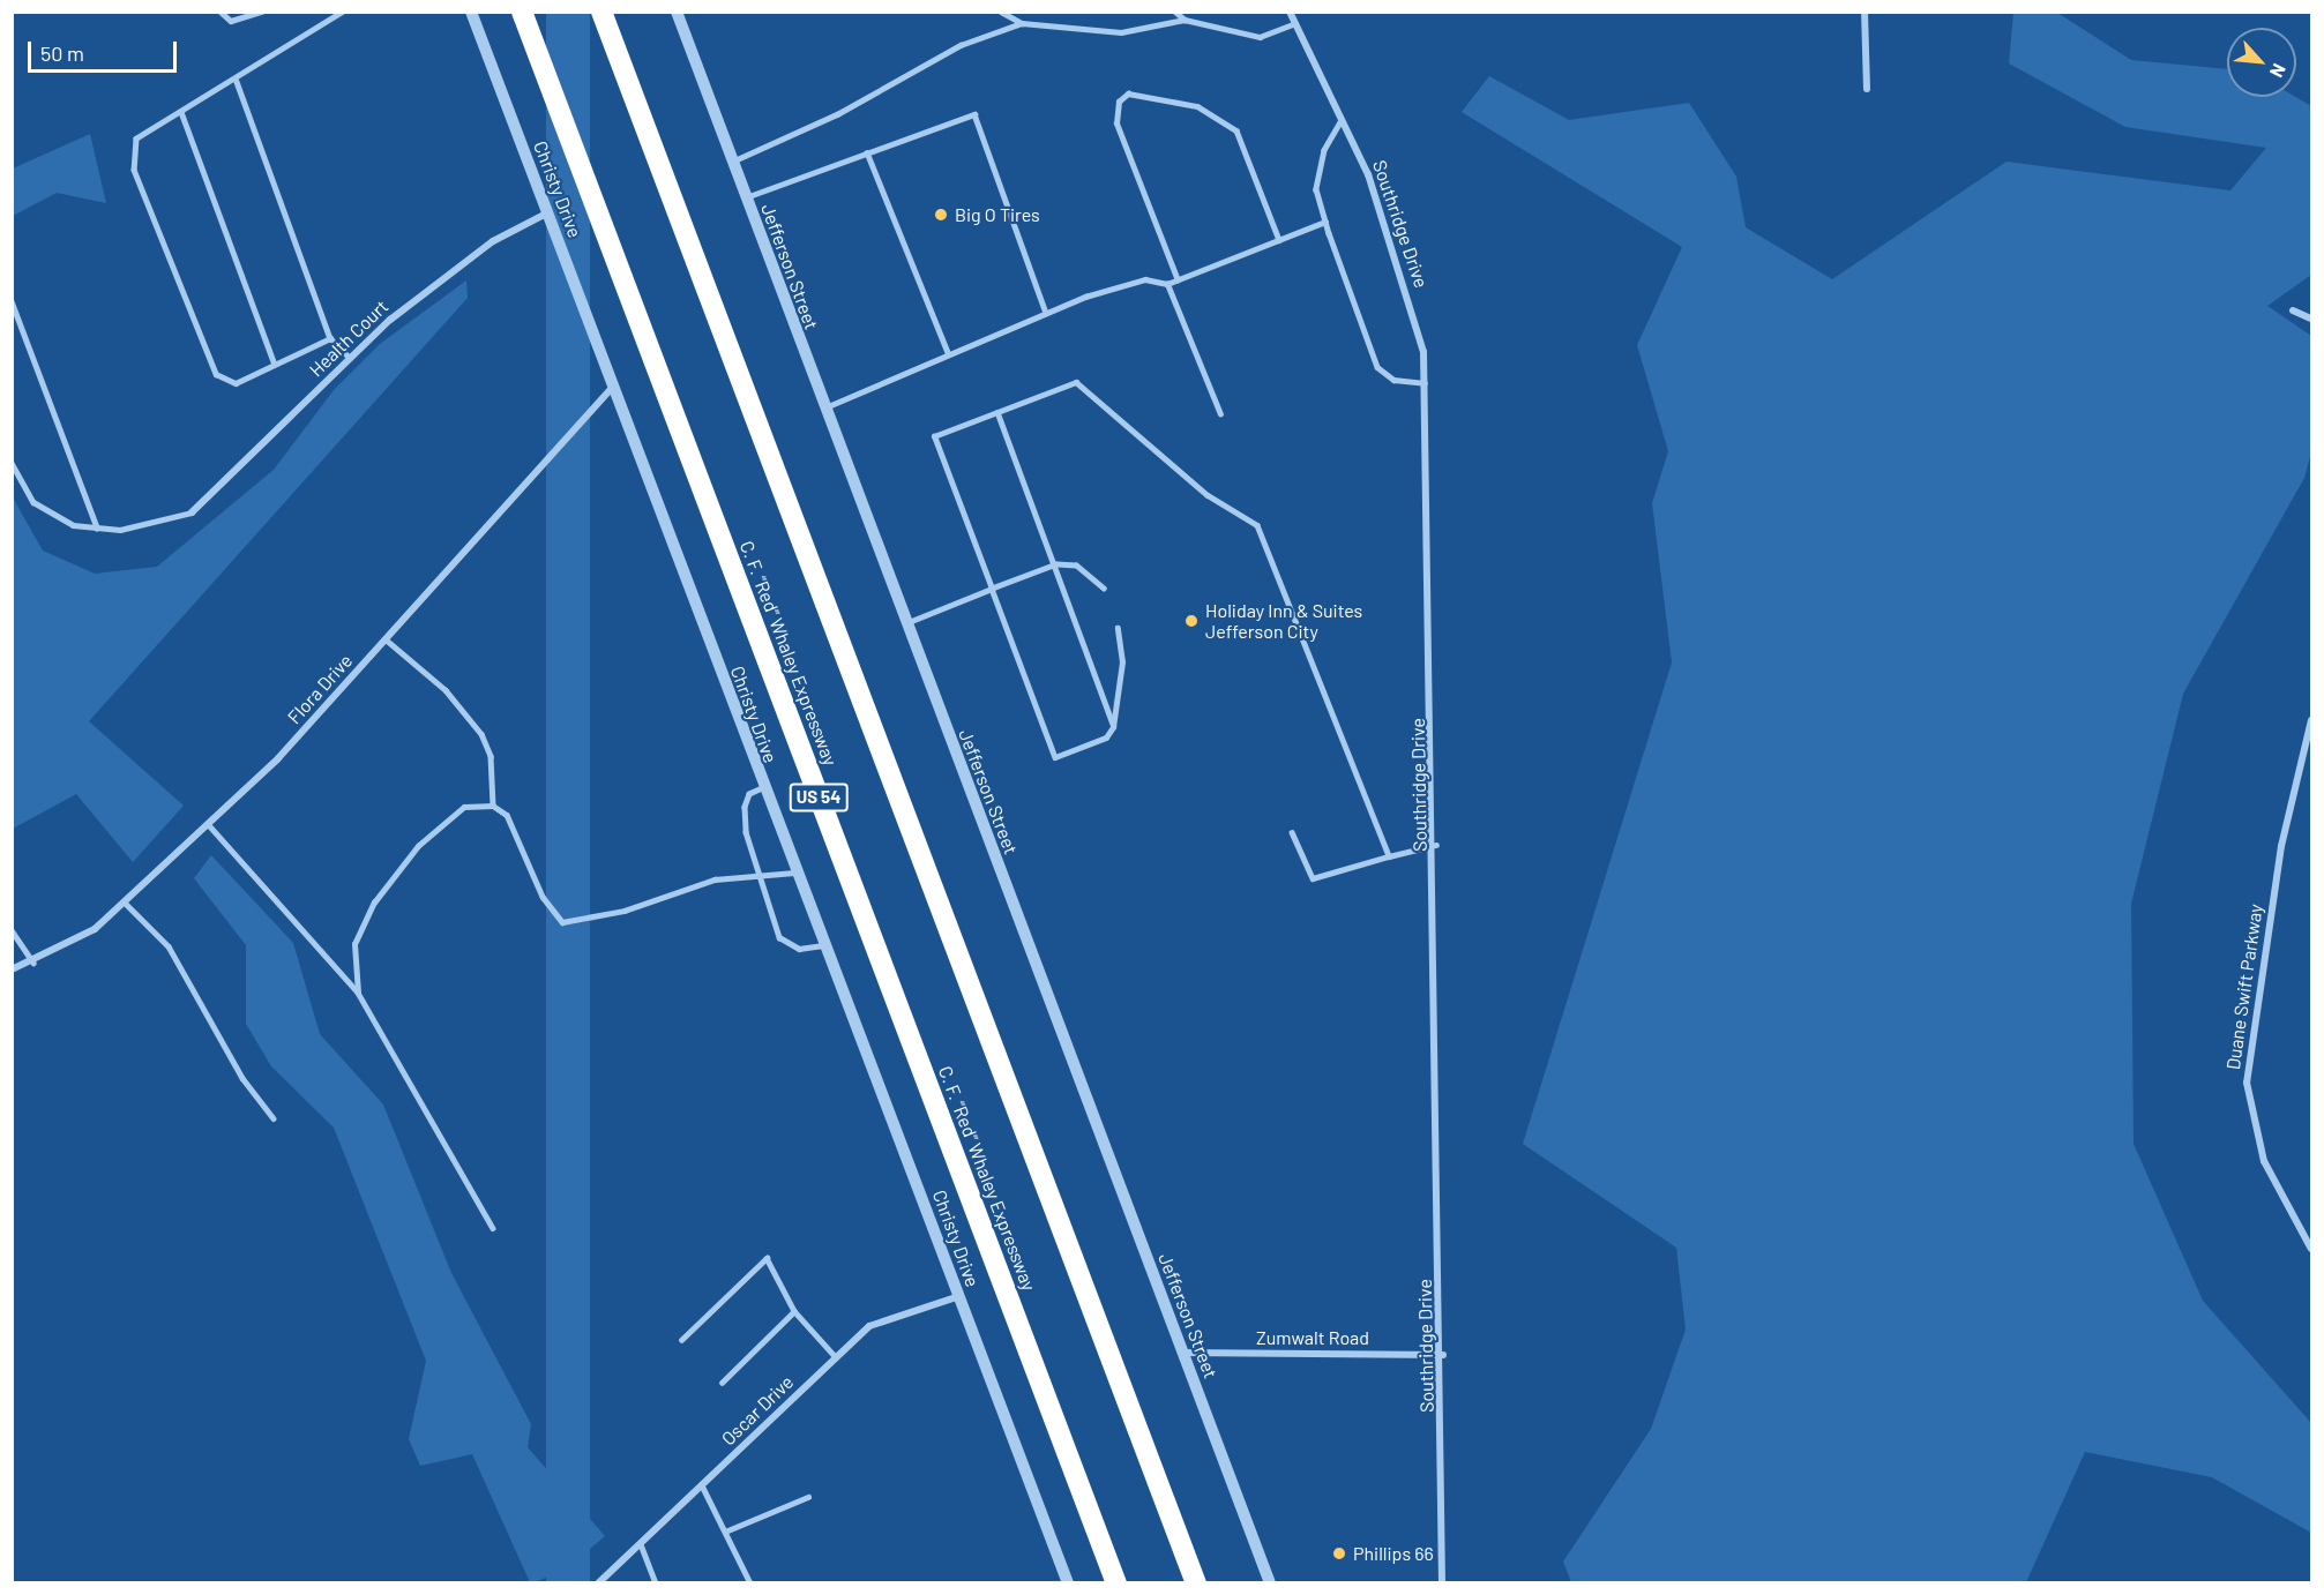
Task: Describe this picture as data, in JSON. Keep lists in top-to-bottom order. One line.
{"streets":{"highway":["C. F. “Red” Whaley Expressway","US 54"],"street":["Christy Drive","Southridge Drive","Jefferson Street","Health Court","Flora Drive","Duane Swift Parkway","Zumwalt Road","Oscar Drive"]},"crossings":[["Christy Drive","Health Court"],["Christy Drive","Flora Drive"],["Christy Drive","Oscar Drive"],["Southridge Drive","Zumwalt Road"],["Jefferson Street","Zumwalt Road"]],"places":["Big O Tires","Holiday Inn & Suites Jefferson City","Phillips 66"],"scale_bar":"50 m","north":"bottom right"}
